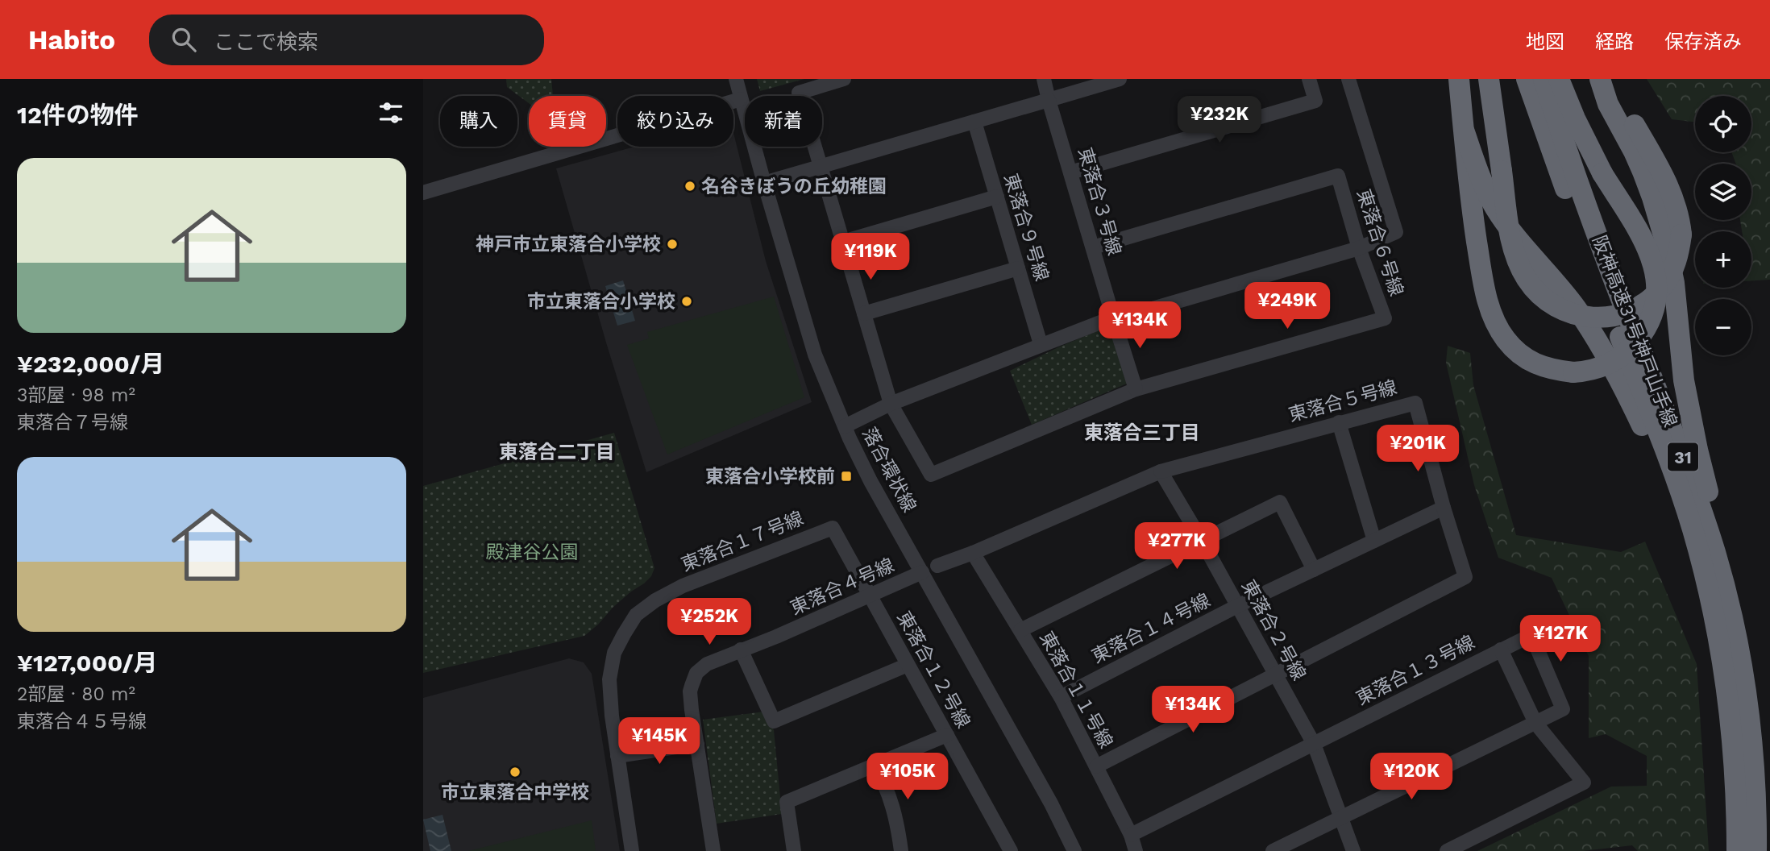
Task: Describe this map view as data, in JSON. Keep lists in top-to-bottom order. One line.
{"streets":{"highway":["阪神高速31号神戸山手線","31"],"street":["東落合３号線","東落合９号線","東落合６号線","東落合５号線","落合環状線","東落合１７号線","東落合４号線","東落合１４号線","東落合２号線","東落合１２号線","東落合１３号線","東落合１１号線"]},"crossings":[["東落合３号線","東落合６号線"],["阪神高速31号神戸山手線","31"],["東落合５号線","東落合１４号線"],["東落合５号線","東落合２号線"],["落合環状線","東落合４号線"],["東落合１７号線","東落合４号線"],["東落合１７号線","東落合１２号線"],["東落合４号線","東落合１２号線"],["東落合１４号線","東落合２号線"],["東落合１４号線","東落合１１号線"],["東落合２号線","東落合１３号線"],["東落合１３号線","東落合１１号線"]],"districts":["東落合三丁目","東落合二丁目"],"parks":["殿津谷公園"],"places":{"other":["名谷きぼうの丘幼稚園","神戸市立東落合小学校","市立東落合小学校","市立東落合中学校"],"transit":["東落合小学校前"]},"page":{"header":"Habito","search":"ここで検索","nav":["地図","経路","保存済み"],"heading":"12件の物件","map_buttons":["+","−"],"price":["¥232K","¥119K","¥249K","¥134K","¥201K","¥277K","¥252K","¥127K","¥134K","¥145K","¥105K","¥120K"],"chip":["購入","賃貸","絞り込み","新着"],"list":[{"name":"¥232,000/月","note":"3部屋 · 98 m² · 東落合７号線"},{"name":"¥127,000/月","note":"2部屋 · 80 m² · 東落合４５号線"}]}}
